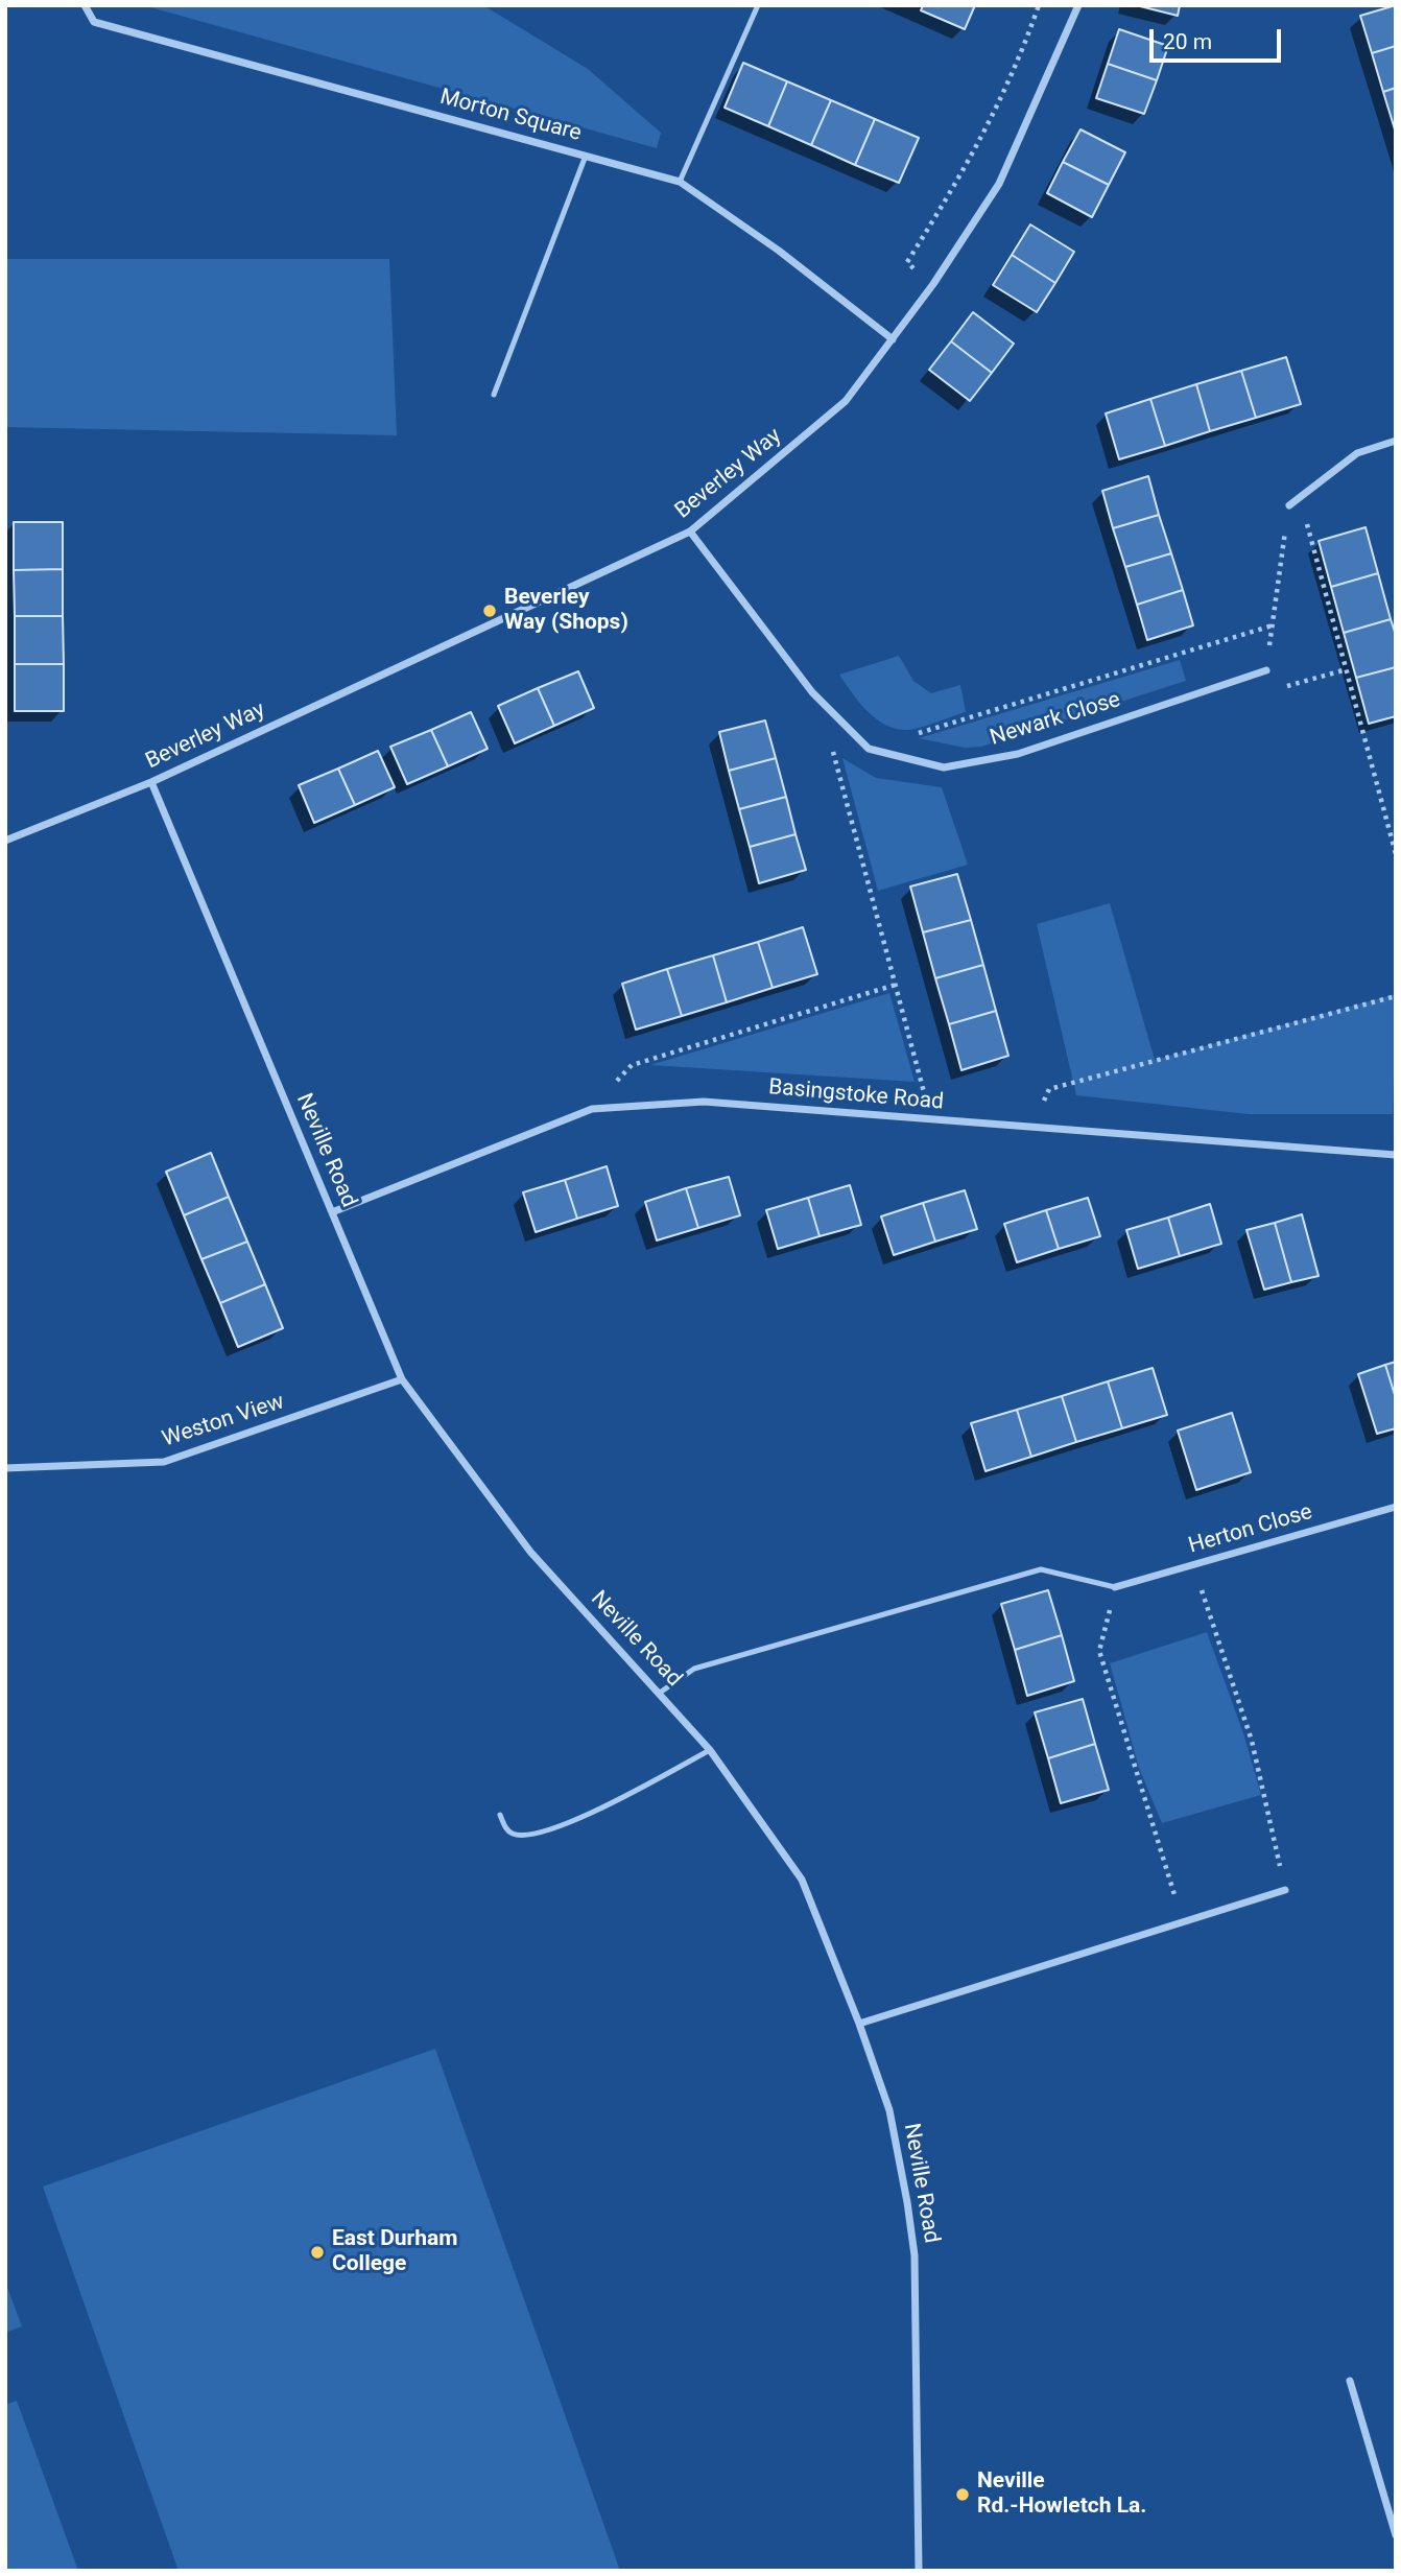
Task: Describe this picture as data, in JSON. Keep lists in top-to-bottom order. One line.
{"streets":{"street":["Morton Square","Beverley Way","Newark Close","Basingstoke Road","Neville Road","Weston View","Herton Close"]},"crossings":[["Morton Square","Beverley Way"],["Beverley Way","Newark Close"],["Beverley Way","Neville Road"],["Basingstoke Road","Neville Road"],["Neville Road","Weston View"]],"places":["Beverley Way (Shops)","East Durham College","Neville Rd.-Howletch La."],"scale_bar":"20 m"}
